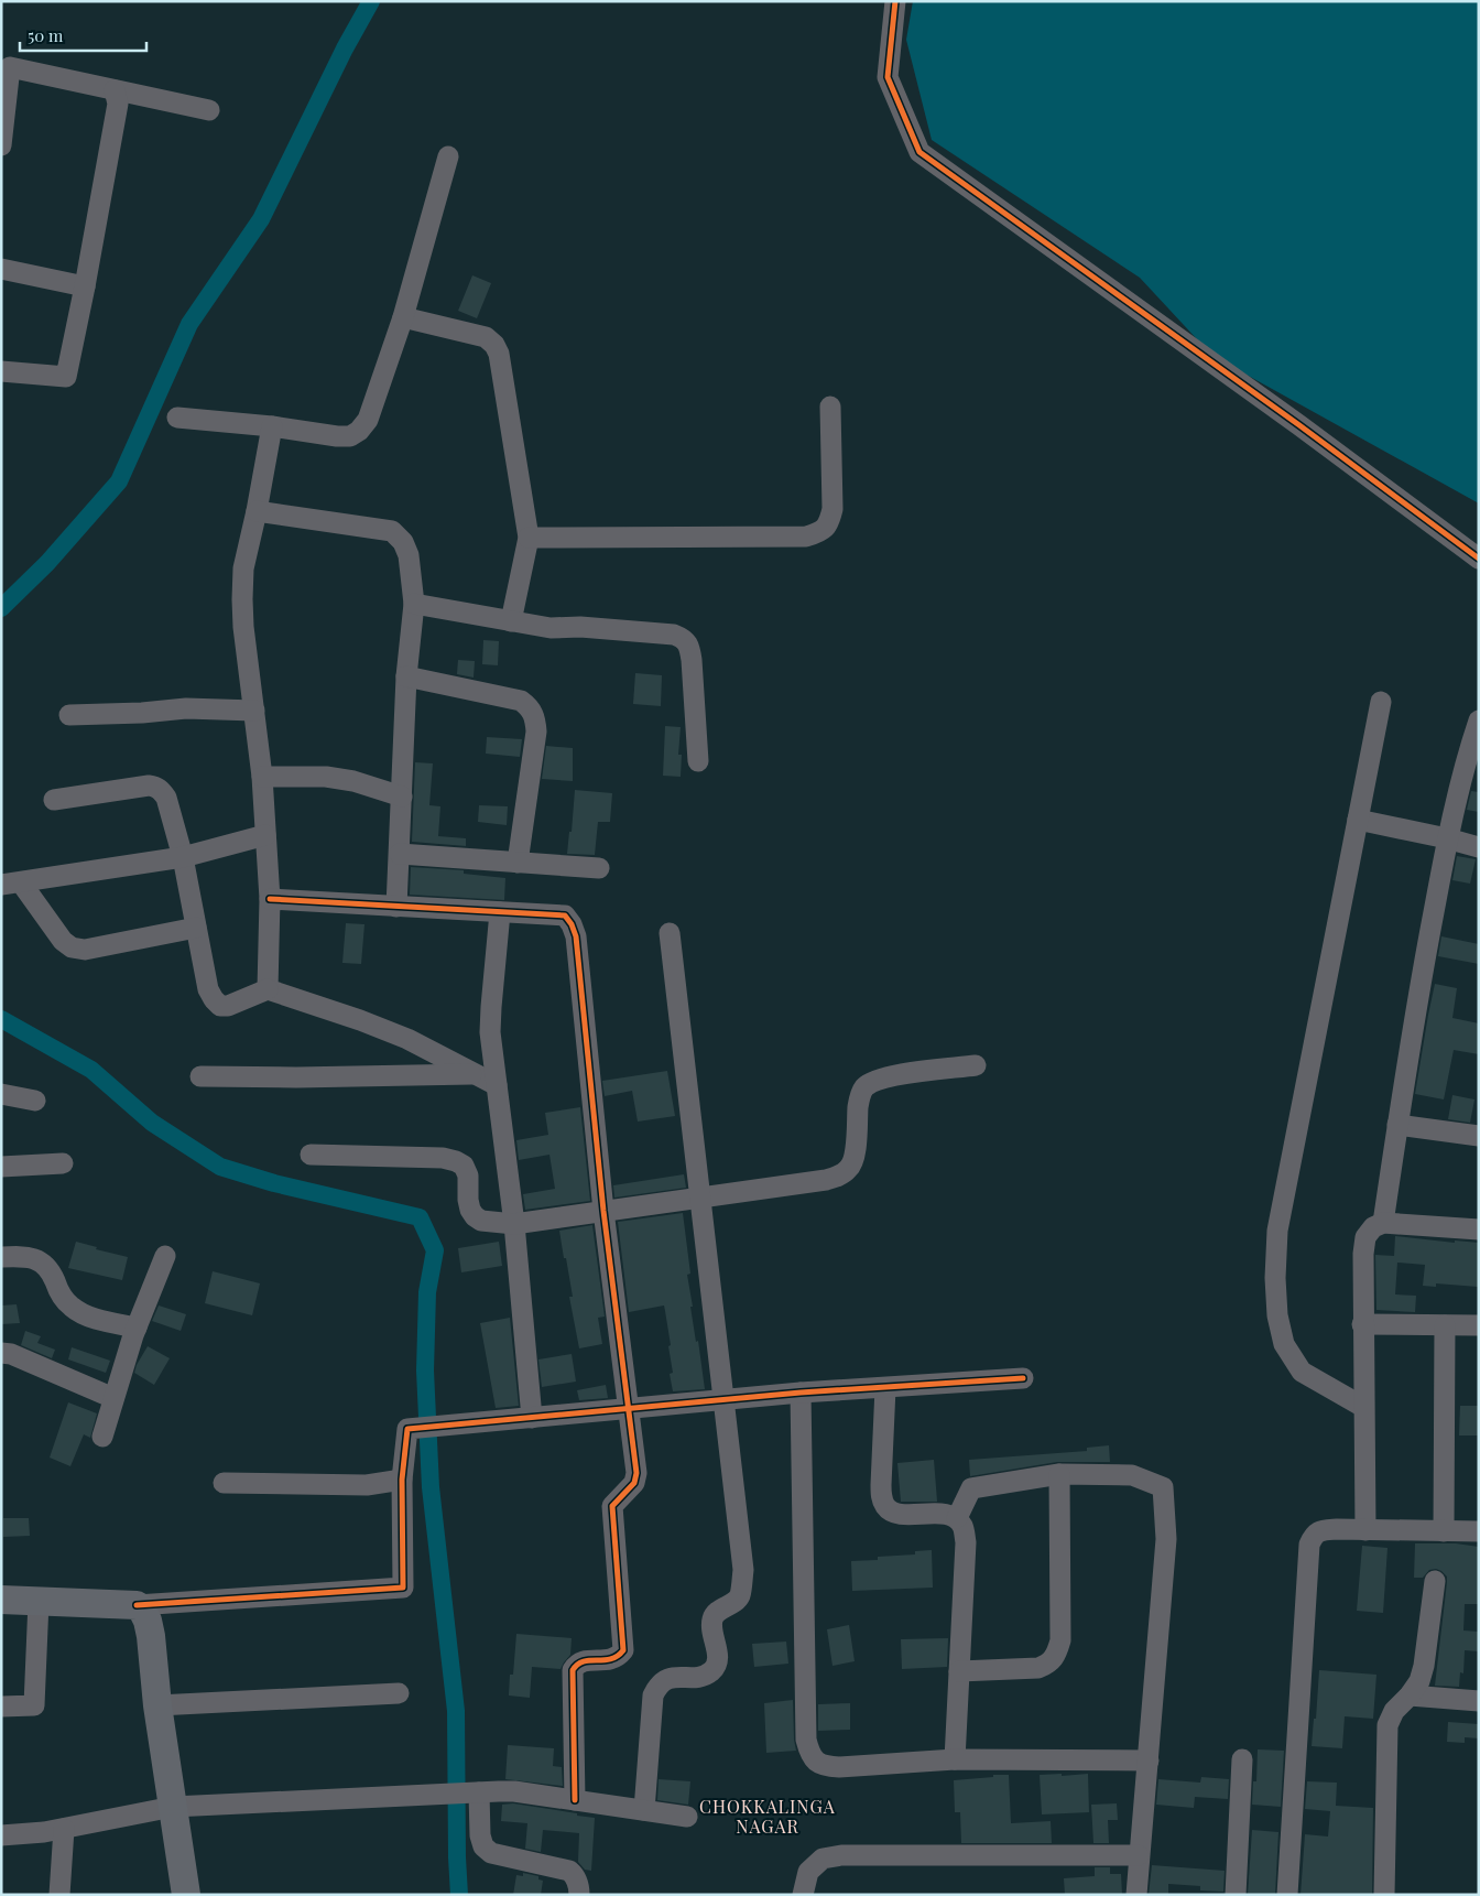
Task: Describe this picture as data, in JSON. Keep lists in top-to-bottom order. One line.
{"districts":["CHOKKALINGA NAGAR"],"scale_bar":"50 m"}
